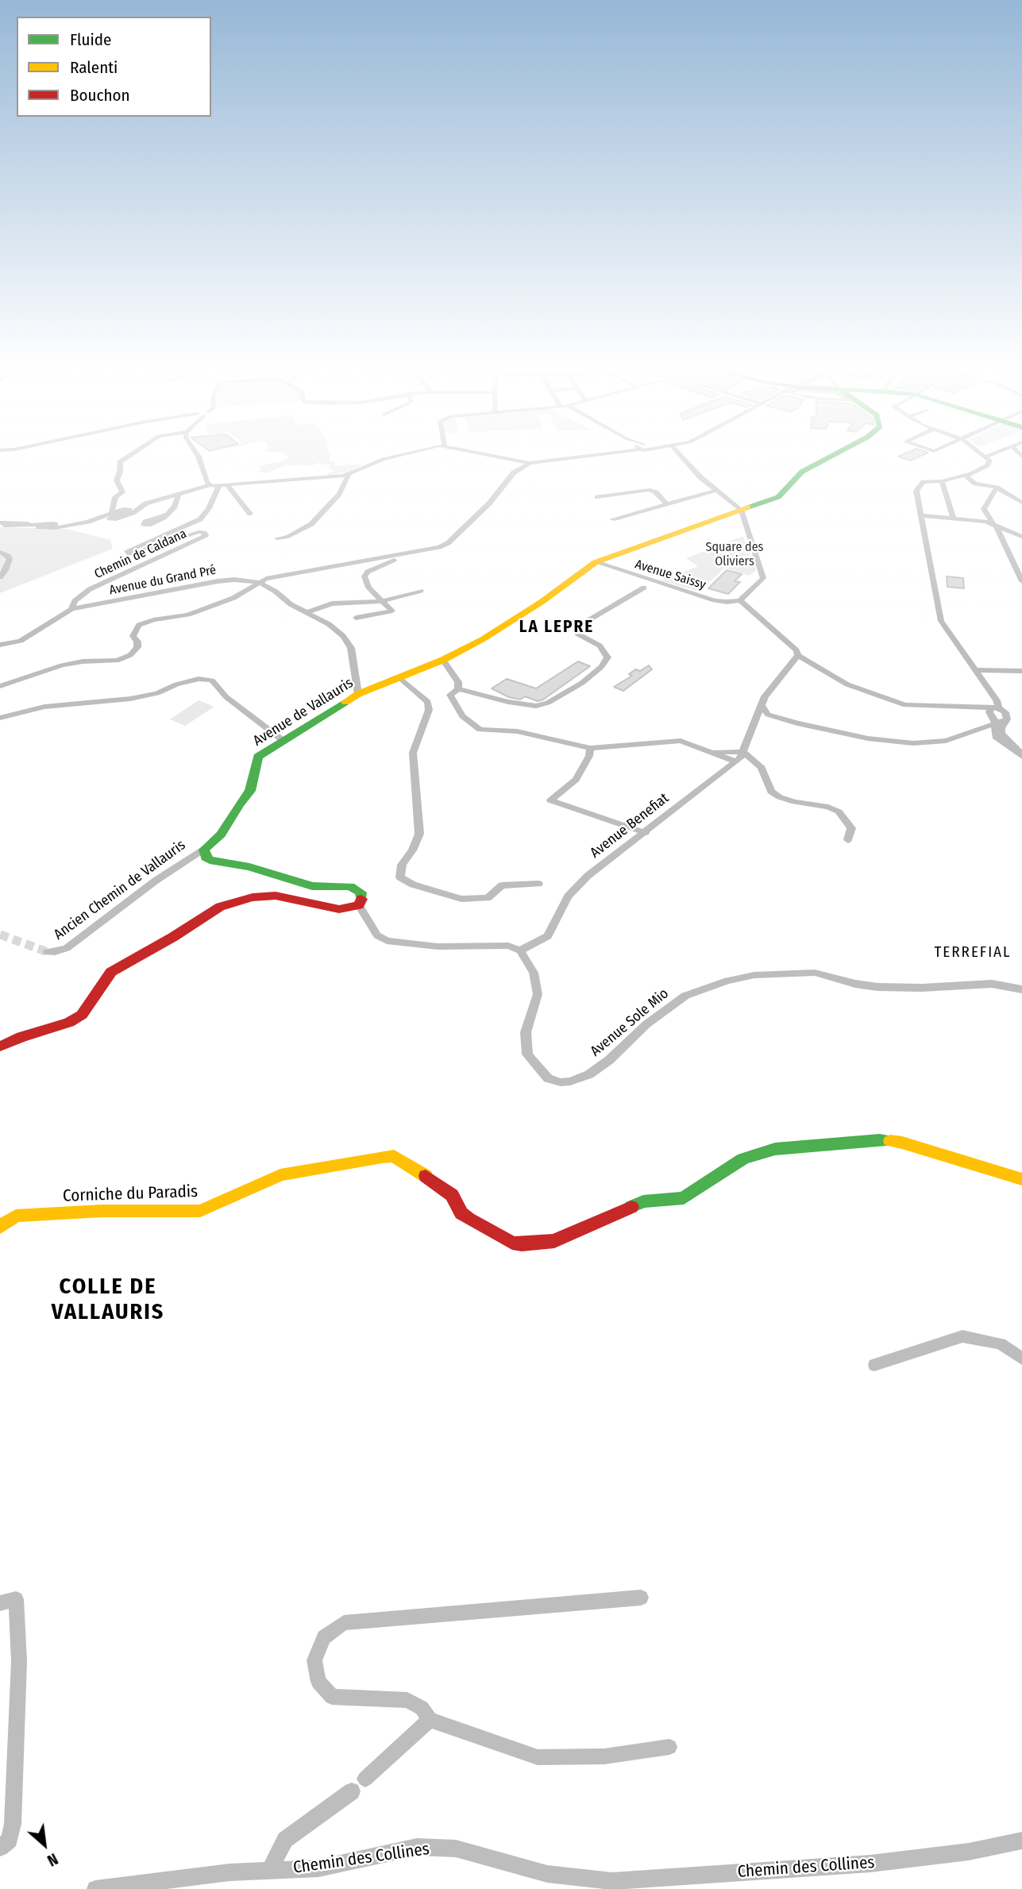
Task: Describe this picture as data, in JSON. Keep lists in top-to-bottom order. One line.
{"streets":{"main road":["Avenue de Vallauris","Corniche du Paradis"],"street":["Chemin de Caldana","Avenue Saissy","Avenue du Grand Pré","Avenue Benefiat","Ancien Chemin de Vallauris","Avenue Sole Mio","Chemin des Collines"]},"crossings":[["Chemin de Caldana","Avenue du Grand Pré"],["Avenue Saissy","Avenue de Vallauris"],["Avenue de Vallauris","Ancien Chemin de Vallauris"],["Avenue Benefiat","Avenue Sole Mio"]],"districts":["LA LEPRE","TERREFIAL","COLLE DE VALLAURIS"],"parks":["Square des Oliviers"],"legend":["Fluide","Ralenti","Bouchon"],"north":"bottom right"}
